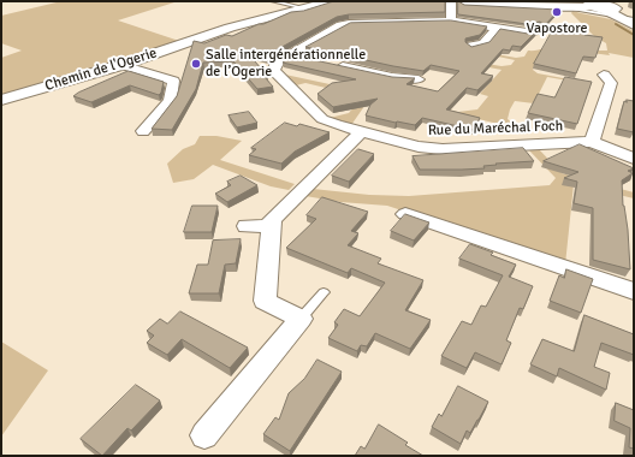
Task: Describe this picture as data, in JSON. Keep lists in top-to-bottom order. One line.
{"streets":{"street":["Chemin de l'Ogerie","Rue du Maréchal Foch"]},"places":["Vapostore","Salle intergénérationnelle de l’Ogerie"]}
